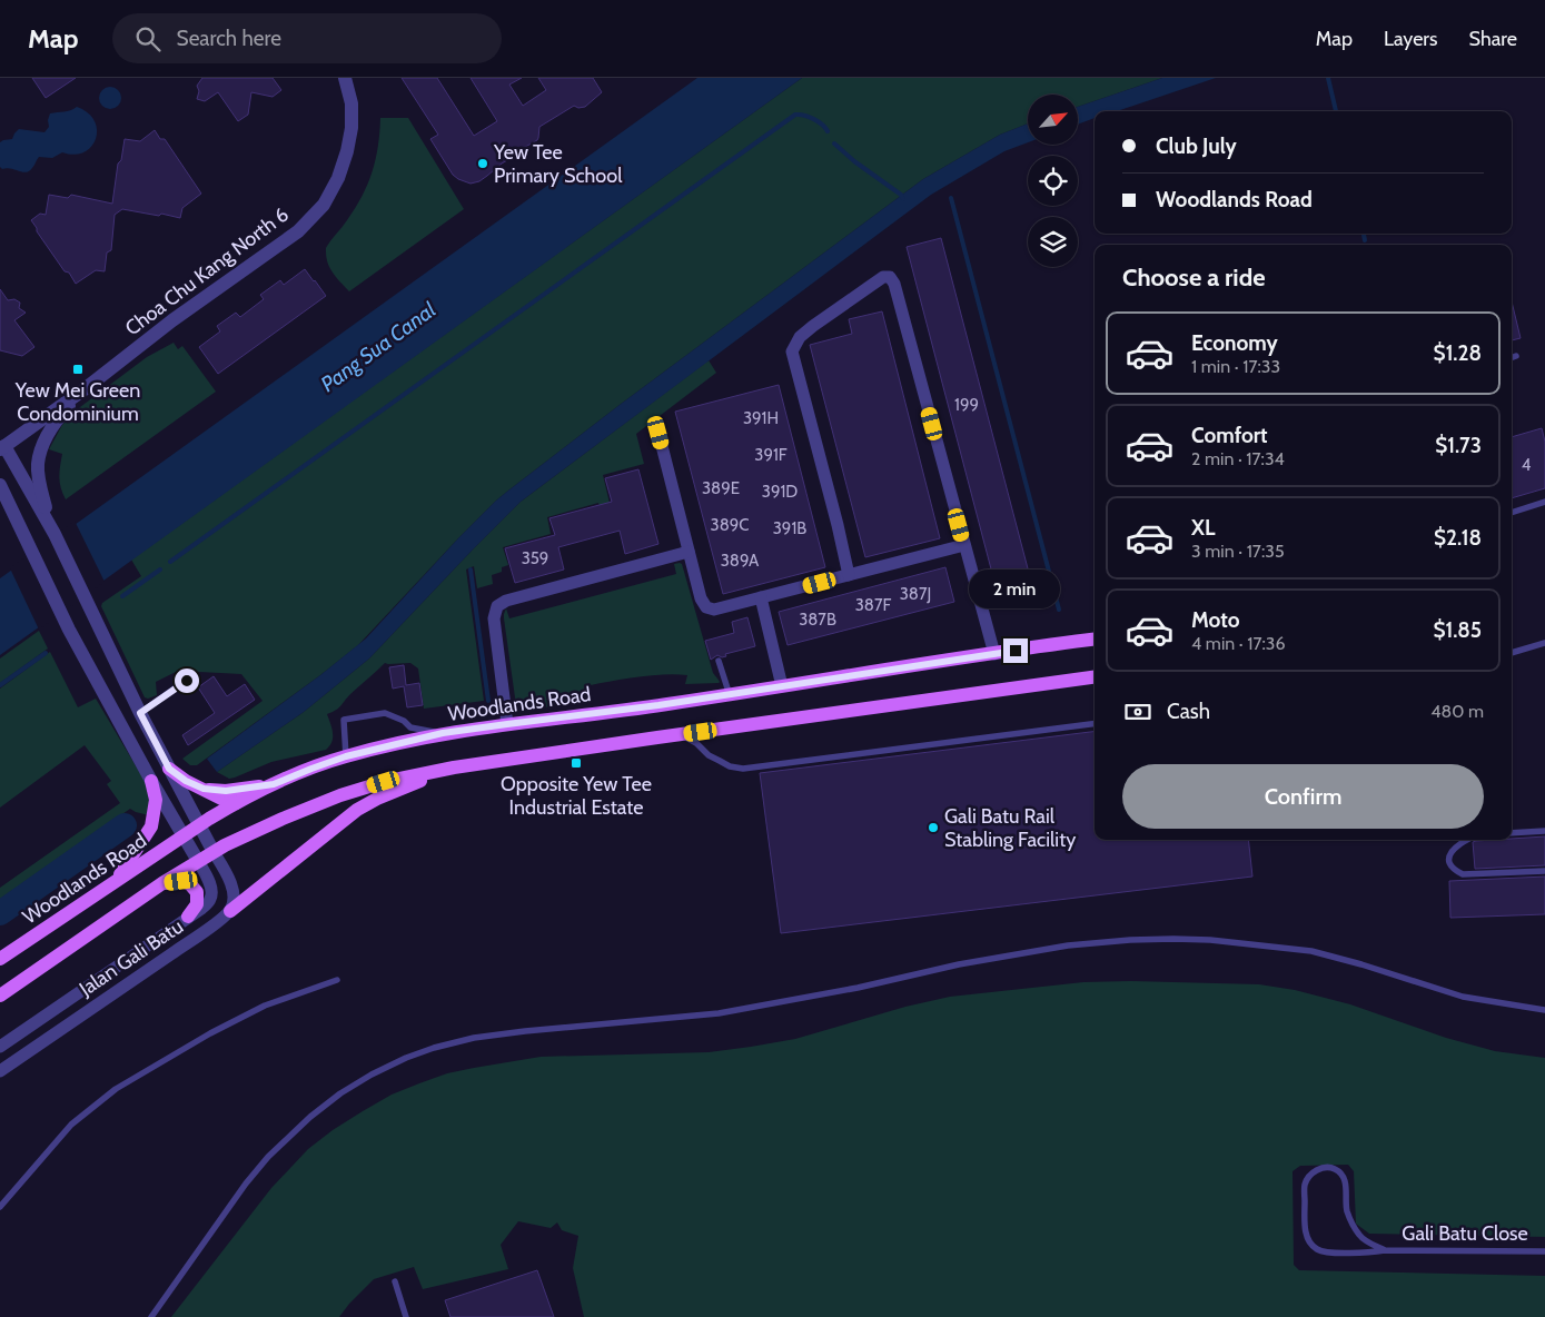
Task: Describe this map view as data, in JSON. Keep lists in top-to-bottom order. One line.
{"streets":{"main road":["Woodlands Road"],"street":["Choa Chu Kang North 6","Jalan Gali Batu"],"lane":["Gali Batu Close"]},"water":["Pang Sua Canal"],"places":{"other":["Yew Tee Primary School","Gali Batu Rail Stabling Facility"],"transit":["Yew Mei Green Condominium","Opposite Yew Tee Industrial Estate"]},"house_numbers":["199","391H","391F","4","389E","391D","389C","391B","359","389A","387J","387F","387B"],"north":"top right","page":{"header":"Map","search":"Search here","nav":["Map","Layers","Share"],"banner":["Club July","Woodlands Road"],"heading":"Choose a ride","list":[{"name":"Economy","note":"1 min · 17:33","value":"$1.28"},{"name":"Comfort","note":"2 min · 17:34","value":"$1.73"},{"name":"XL","note":"3 min · 17:35","value":"$2.18"},{"name":"Moto","note":"4 min · 17:36","value":"$1.85"}],"bubble":"2 min","pay":["Cash","480 m"],"buttons":"Confirm"}}
